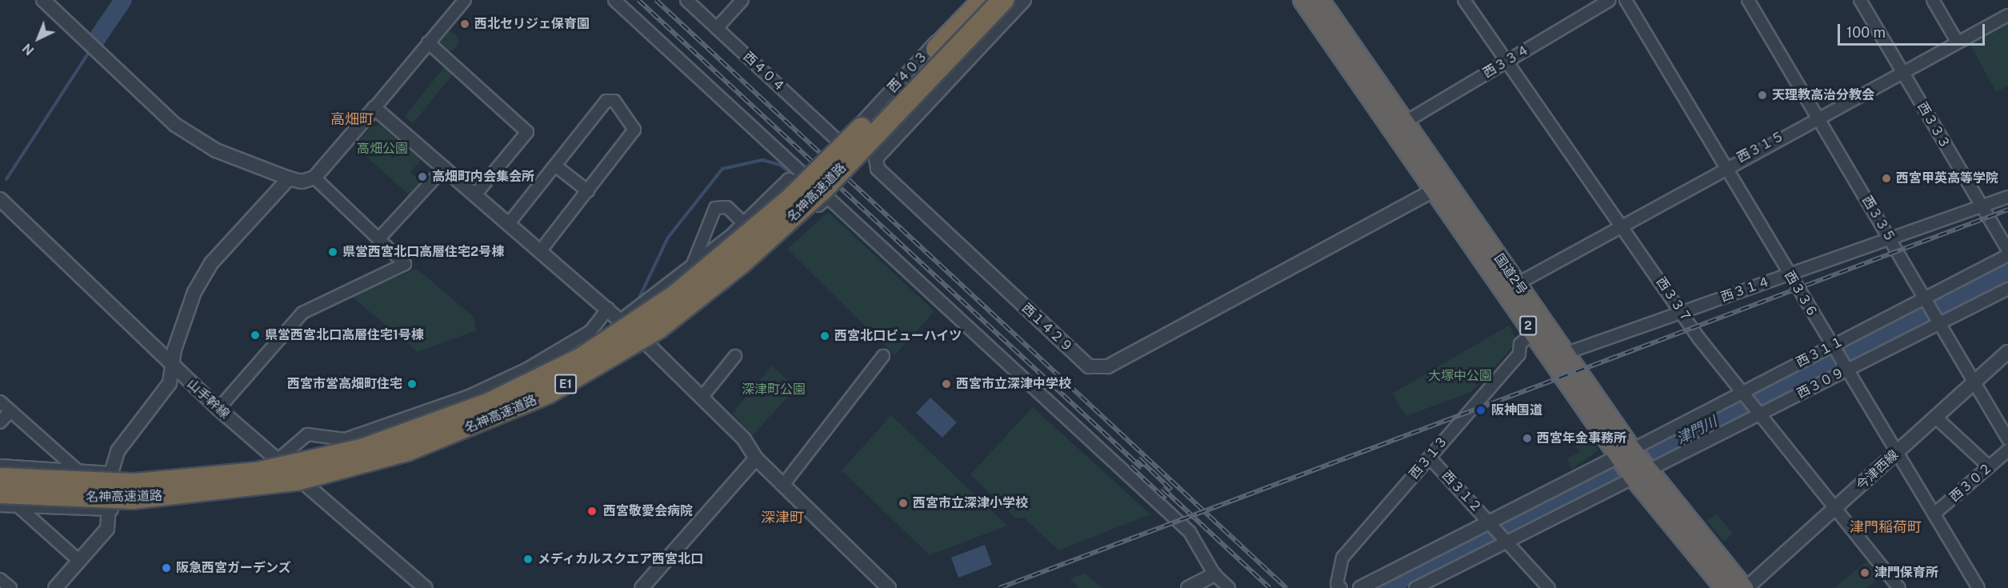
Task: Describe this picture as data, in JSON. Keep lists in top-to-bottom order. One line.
{"streets":{"highway":["名神高速道路","国道2号","2","E1"],"street":["西３３４","西４０４","西４０３","西３３３","西３１５","西３３５","西３１４","西３３６","西３３７","西１４２９","西３１１","西３０９","山手幹線","西３１３","今津西線","西３０２","西３１２"]},"crossings":[["西３３４","国道2号"],["西３３４","西３３７"],["西４０４","西４０３"],["西３３３","西３１５"],["西３３３","西３１４"],["西３１５","西３３５"],["西３１５","国道2号"],["西３１５","西３３６"],["西３１５","西３３７"],["西３３５","西３１４"],["西３３５","西３１１"],["西３３５","西３０９"],["西３３５","今津西線"],["国道2号","西３１４"],["国道2号","西１４２９"],["国道2号","西３１１"],["国道2号","西３０９"],["国道2号","西３１３"],["国道2号","今津西線"],["西３１４","西３３６"],["西３１４","西３３７"],["西３３６","西３１１"],["西３３６","西３０９"],["西３３６","今津西線"],["西３３６","西３０２"],["西３３７","西３１１"],["西３３７","西３０９"],["西３３７","今津西線"],["西３１１","西３０９"],["西３１３","西３１２"]],"districts":["高畑町","深津町","津門稲荷町"],"water":["津門川"],"parks":["高畑公園","大塚中公園","深津町公園"],"places":["西北セリジェ保育園","天理教高治分教会","高畑町内会集会所","西宮甲英高等学院","県営西宮北口高層住宅2号棟","県営西宮北口高層住宅1号棟","西宮北口ビューハイツ","西宮市営高畑町住宅","西宮市立深津中学校","阪神国道","西宮年金事務所","西宮市立深津小学校","西宮敬愛会病院","メディカルスクエア西宮北口","阪急西宮ガーデンズ","津門保育所"],"scale_bar":"100 m","north":"bottom left"}
